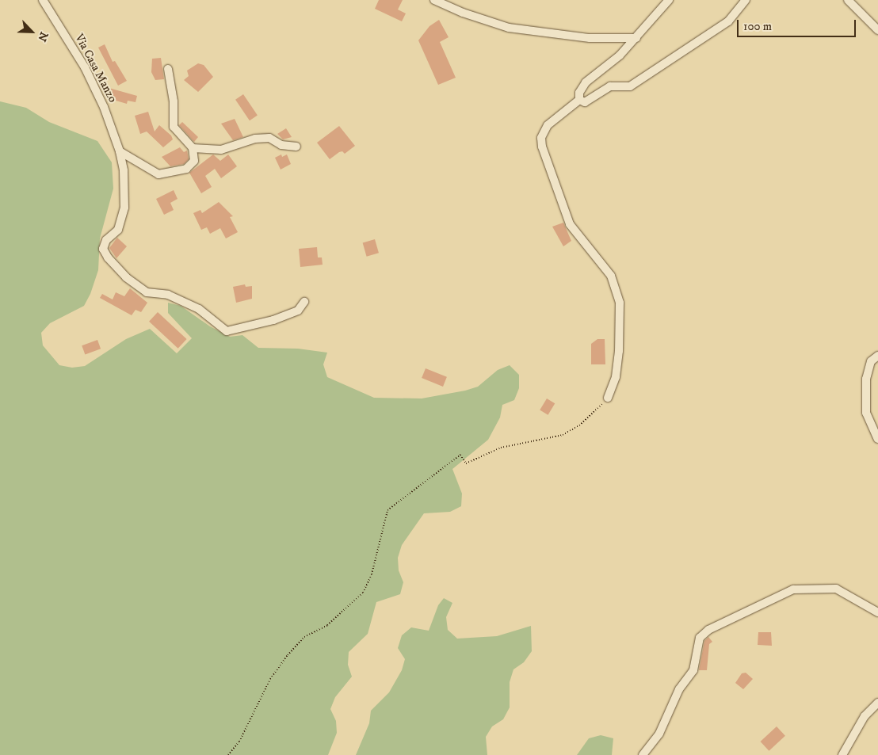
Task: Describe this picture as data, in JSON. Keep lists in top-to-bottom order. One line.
{"streets":{"street":["Via Casa Manzo"]},"scale_bar":"100 m","north":"bottom right"}
